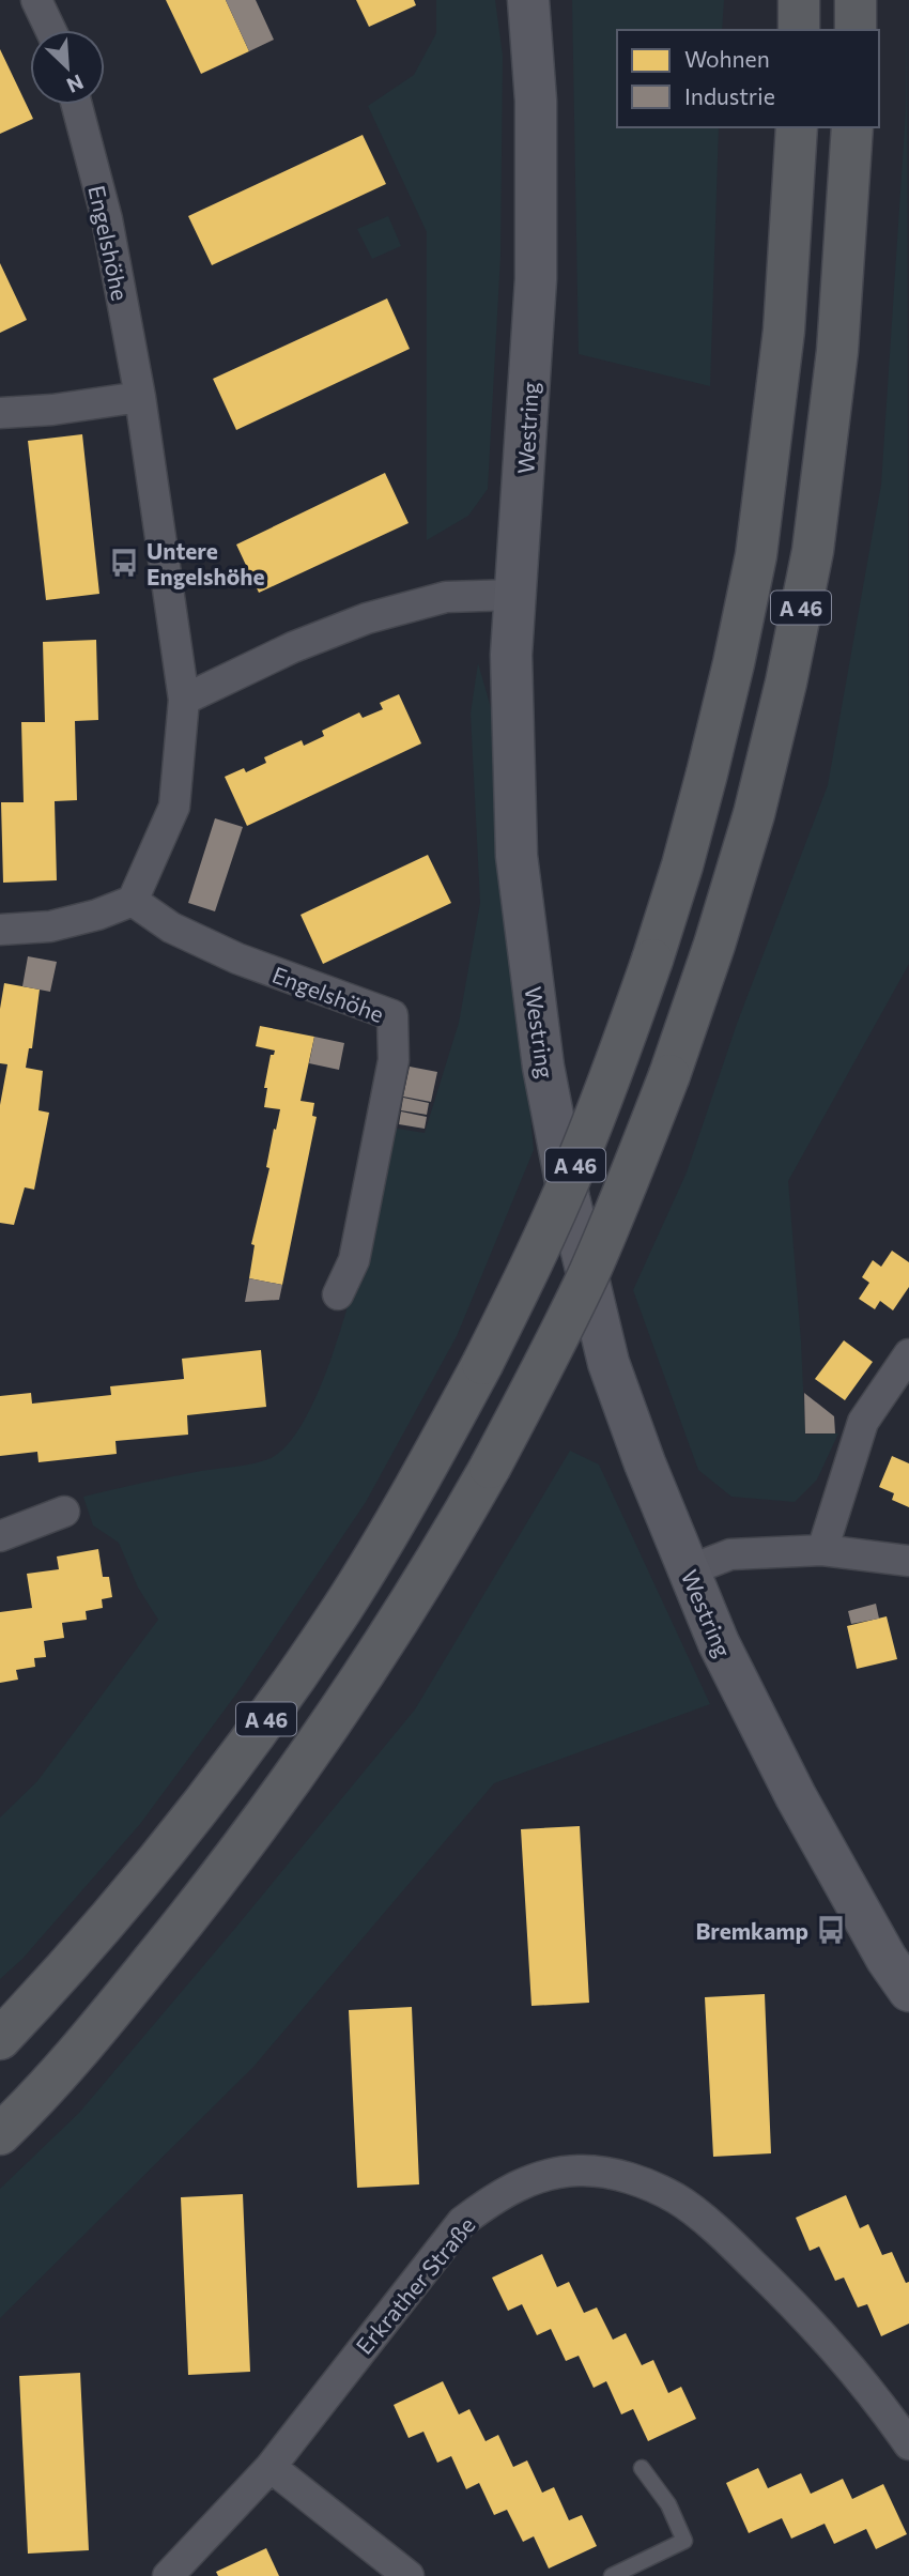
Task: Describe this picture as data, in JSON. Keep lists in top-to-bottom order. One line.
{"streets":{"highway":["A 46"],"main road":["Westring"],"street":["Engelshöhe","Erkrather Straße"]},"places":{"bus stop":["Untere Engelshöhe","Bremkamp"]},"legend":["Wohnen","Industrie"],"north":"bottom right"}
